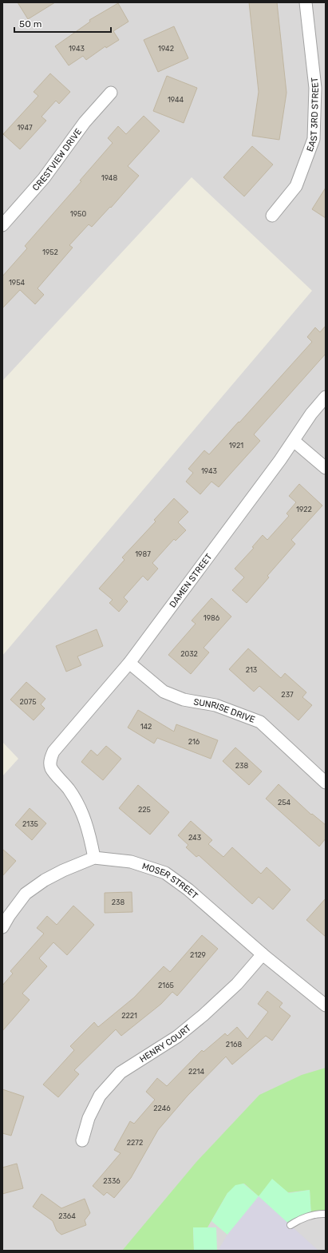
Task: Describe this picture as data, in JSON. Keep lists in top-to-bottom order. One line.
{"streets":{"street":["EAST 3RD STREET","CRESTVIEW DRIVE","DAMEN STREET","SUNRISE DRIVE","MOSER STREET","HENRY COURT"]},"crossings":[["DAMEN STREET","SUNRISE DRIVE"],["DAMEN STREET","MOSER STREET"],["MOSER STREET","HENRY COURT"]],"house_numbers":["1943","1942","1944","1947","1948","1950","1952","1954","1921","1943","1922","1987","1986","2032","213","237","2075","142","216","238","254","225","2135","243","238","2129","2165","2221","2168","2214","2246","2272","2336","2364"],"scale_bar":"50 m"}
